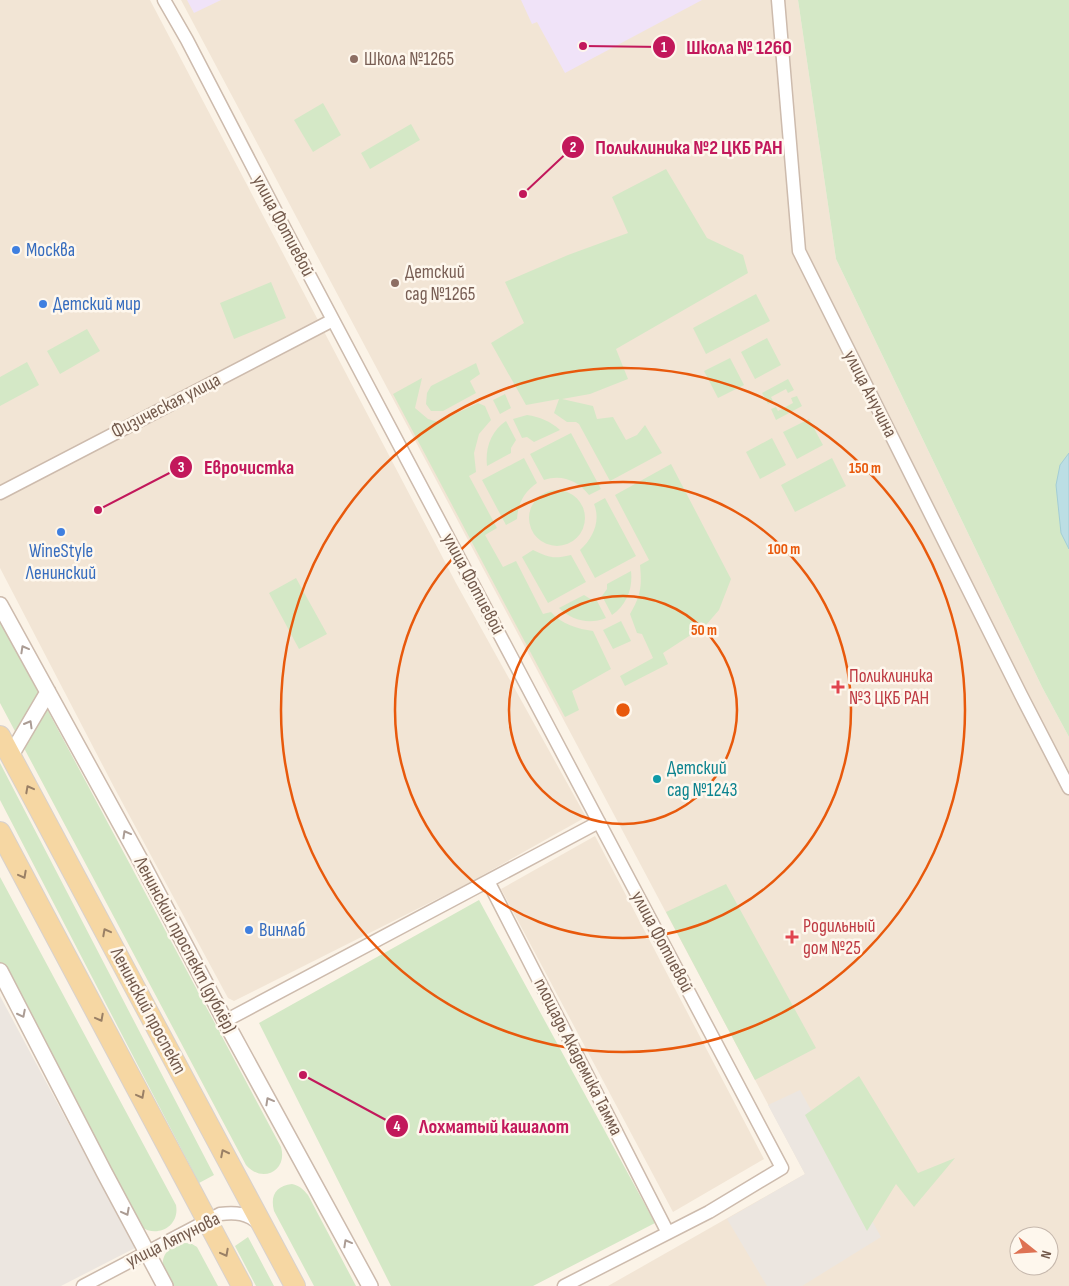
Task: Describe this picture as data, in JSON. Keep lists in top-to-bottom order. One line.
{"streets":{"main road":["Ленинский проспект"],"street":["улица Фотиевой","улица Анучина","Физическая улица","Ленинский проспект (дублёр)","площадь Академика Тамма","улица Ляпунова"]},"crossings":[["улица Фотиевой","Физическая улица"],["улица Фотиевой","площадь Академика Тамма"],["Ленинский проспект","улица Ляпунова"]],"one_way":["Ленинский проспект (дублёр)"],"places":{"other":["Школа № 1260","Школа №1265","Поликлиника №2 ЦКБ РАН","Москва","Детский сад №1265","Детский мир","Еврочистка","WineStyle Ленинский","Детский сад №1243","Винлаб","Лохматый кашалот"],"health":["Поликлиника №3 ЦКБ РАН","Родильный дом №25"]},"north":"right","rings":["150 m","100 m","50 m"]}
